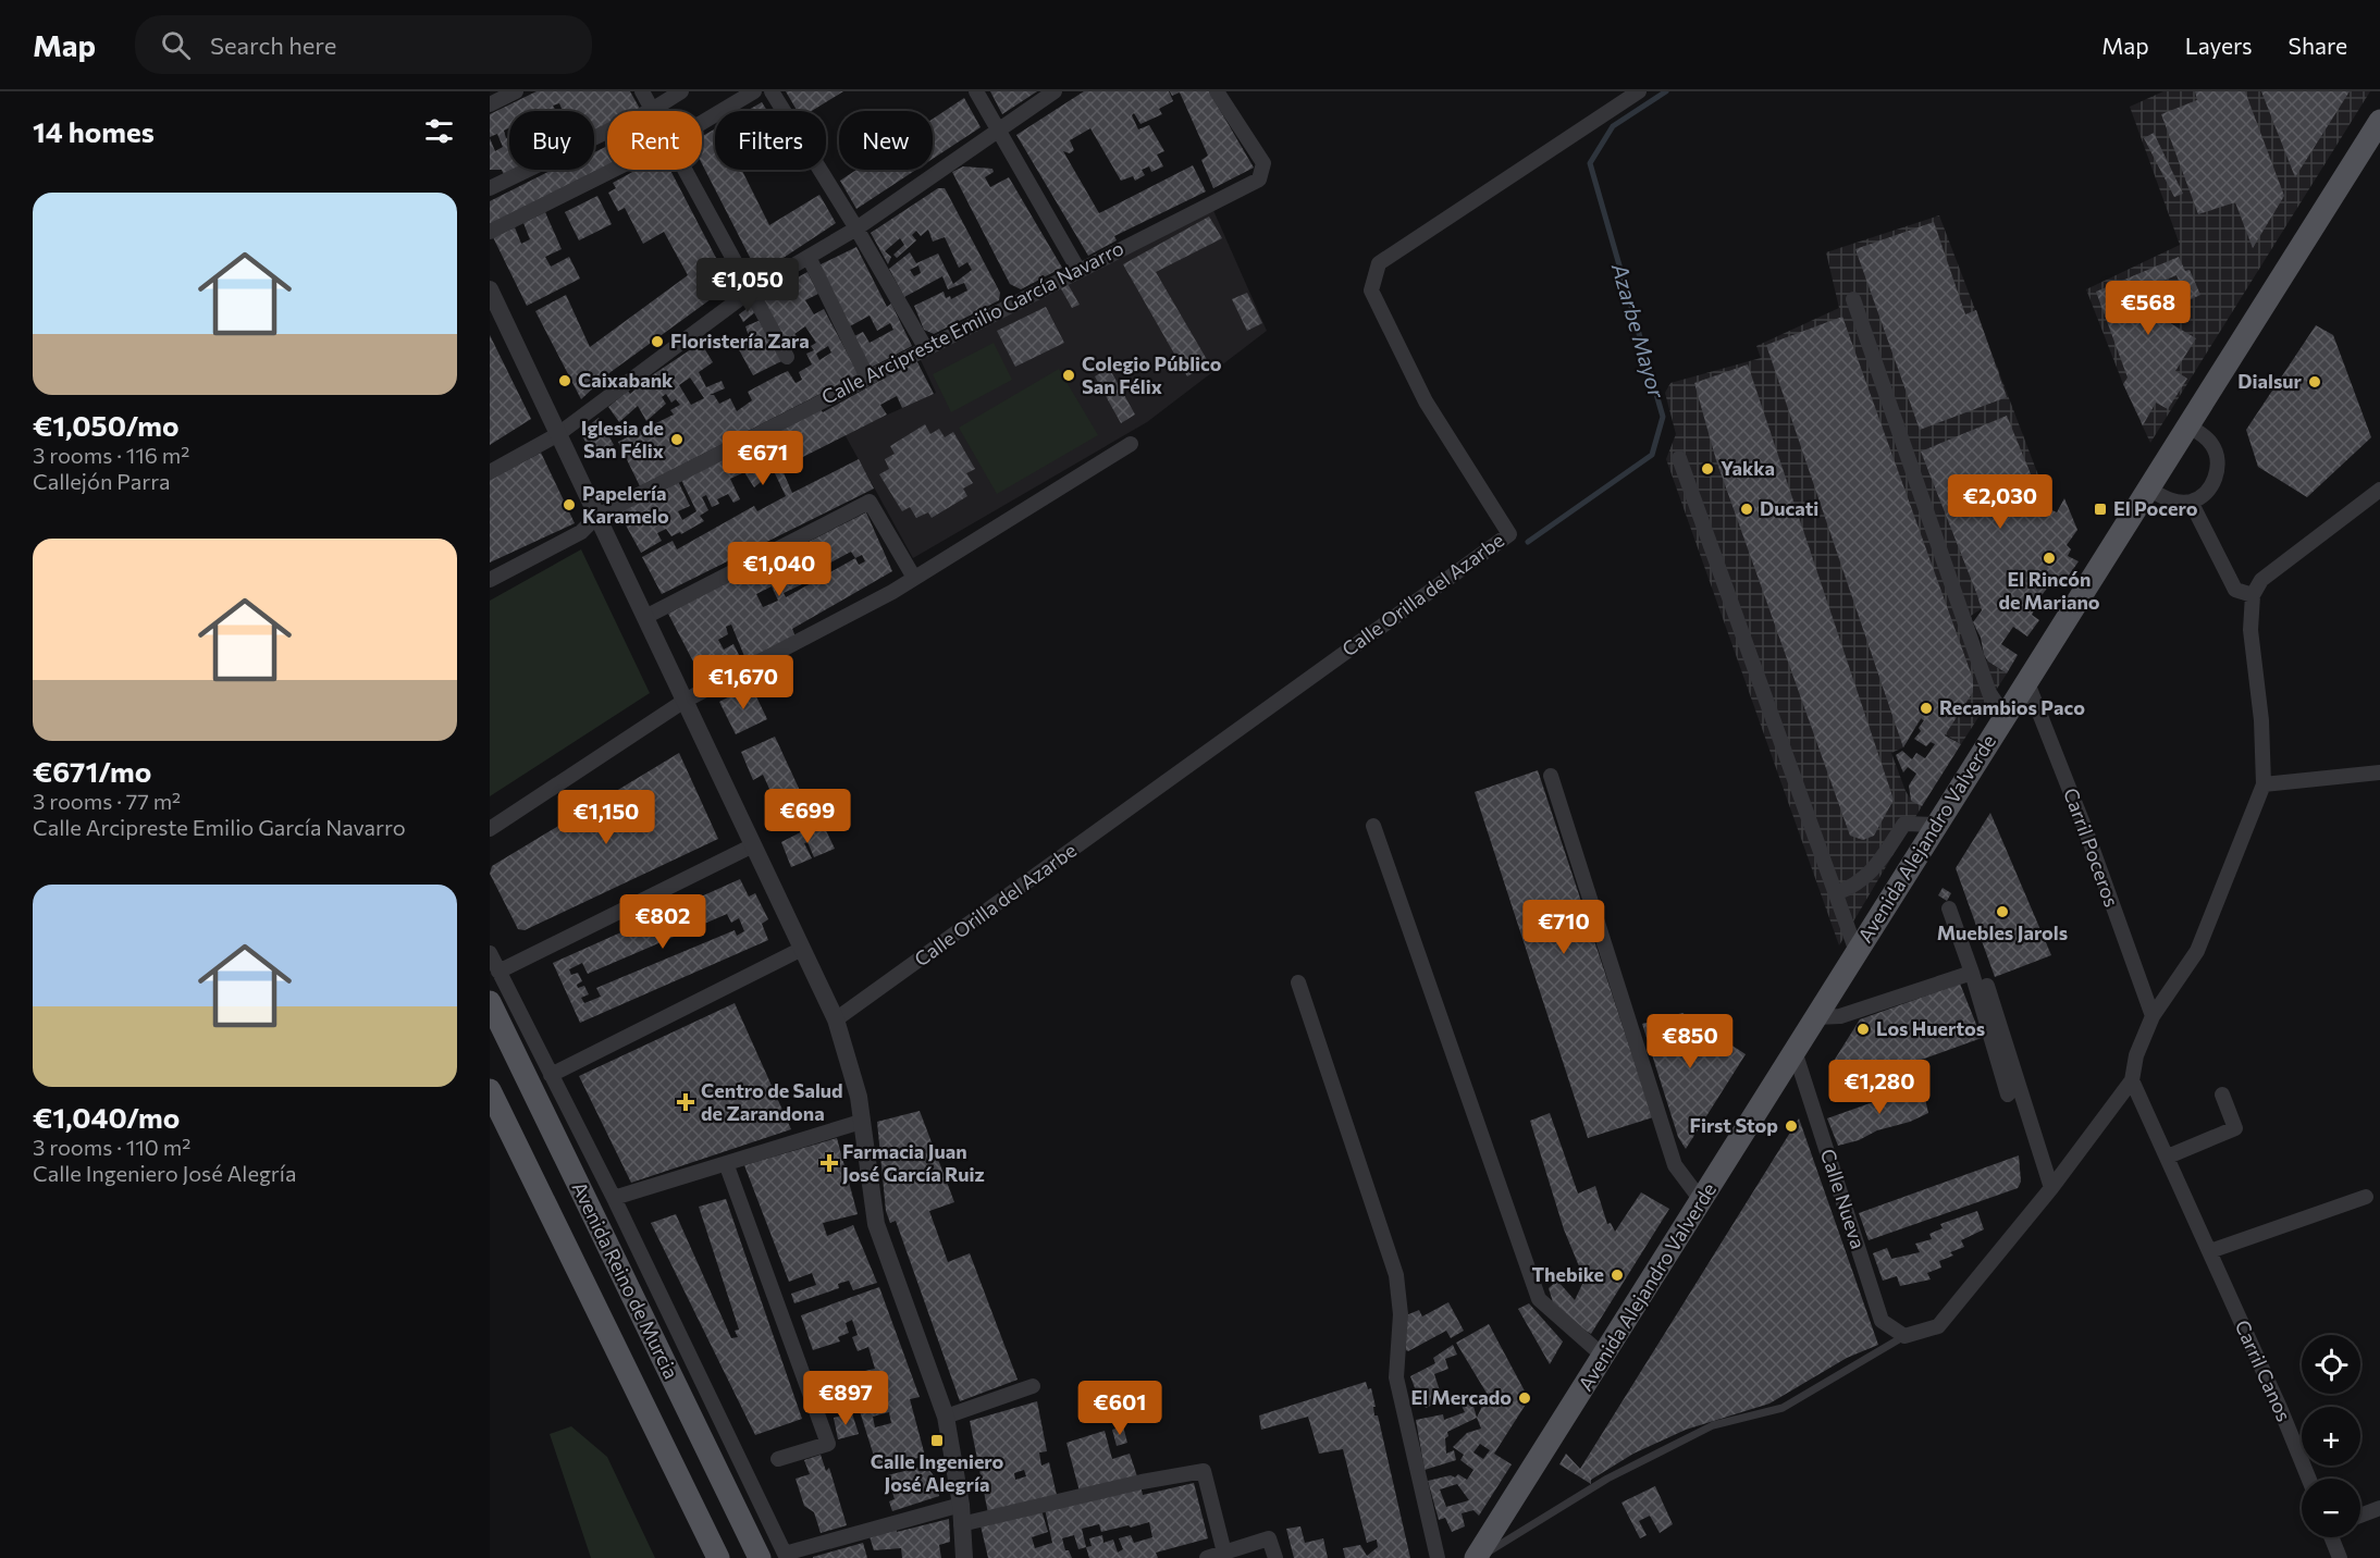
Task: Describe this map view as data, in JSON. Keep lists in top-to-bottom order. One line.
{"streets":{"main road":["Avenida Alejandro Valverde","Avenida Reino de Murcia"],"street":["Calle Arcipreste Emilio García Navarro","Calle Orilla del Azarbe","Carril Poceros","Calle Nueva","Carril Canos"]},"crossings":[["Avenida Alejandro Valverde","Carril Poceros"],["Avenida Alejandro Valverde","Calle Nueva"]],"water":["Azarbe Mayor"],"places":{"other":["Floristería Zara","Colegio Público San Félix","Caixabank","Dialsur","Iglesia de San Félix","Yakka","Papelería Karamelo","Ducati","El Rincón de Mariano","Recambios Paco","Muebles Jarols","Los Huertos","First Stop","Thebike","El Mercado"],"transit":["El Pocero","Calle Ingeniero José Alegría"],"health":["Centro de Salud de Zarandona","Farmacia Juan José García Ruiz"]},"page":{"header":"Map","search":"Search here","nav":["Map","Layers","Share"],"heading":"14 homes","chip":["Buy","Rent","Filters","New"],"list":[{"name":"€1,050/mo","note":"3 rooms · 116 m² · Callejón Parra"},{"name":"€671/mo","note":"3 rooms · 77 m² · Calle Arcipreste Emilio García Navarro"},{"name":"€1,040/mo","note":"3 rooms · 110 m² · Calle Ingeniero José Alegría"}],"price":["€1,050","€568","€671","€2,030","€1,040","€1,670","€699","€1,150","€802","€710","€850","€1,280","€897","€601"],"map_buttons":["+","−"]}}
